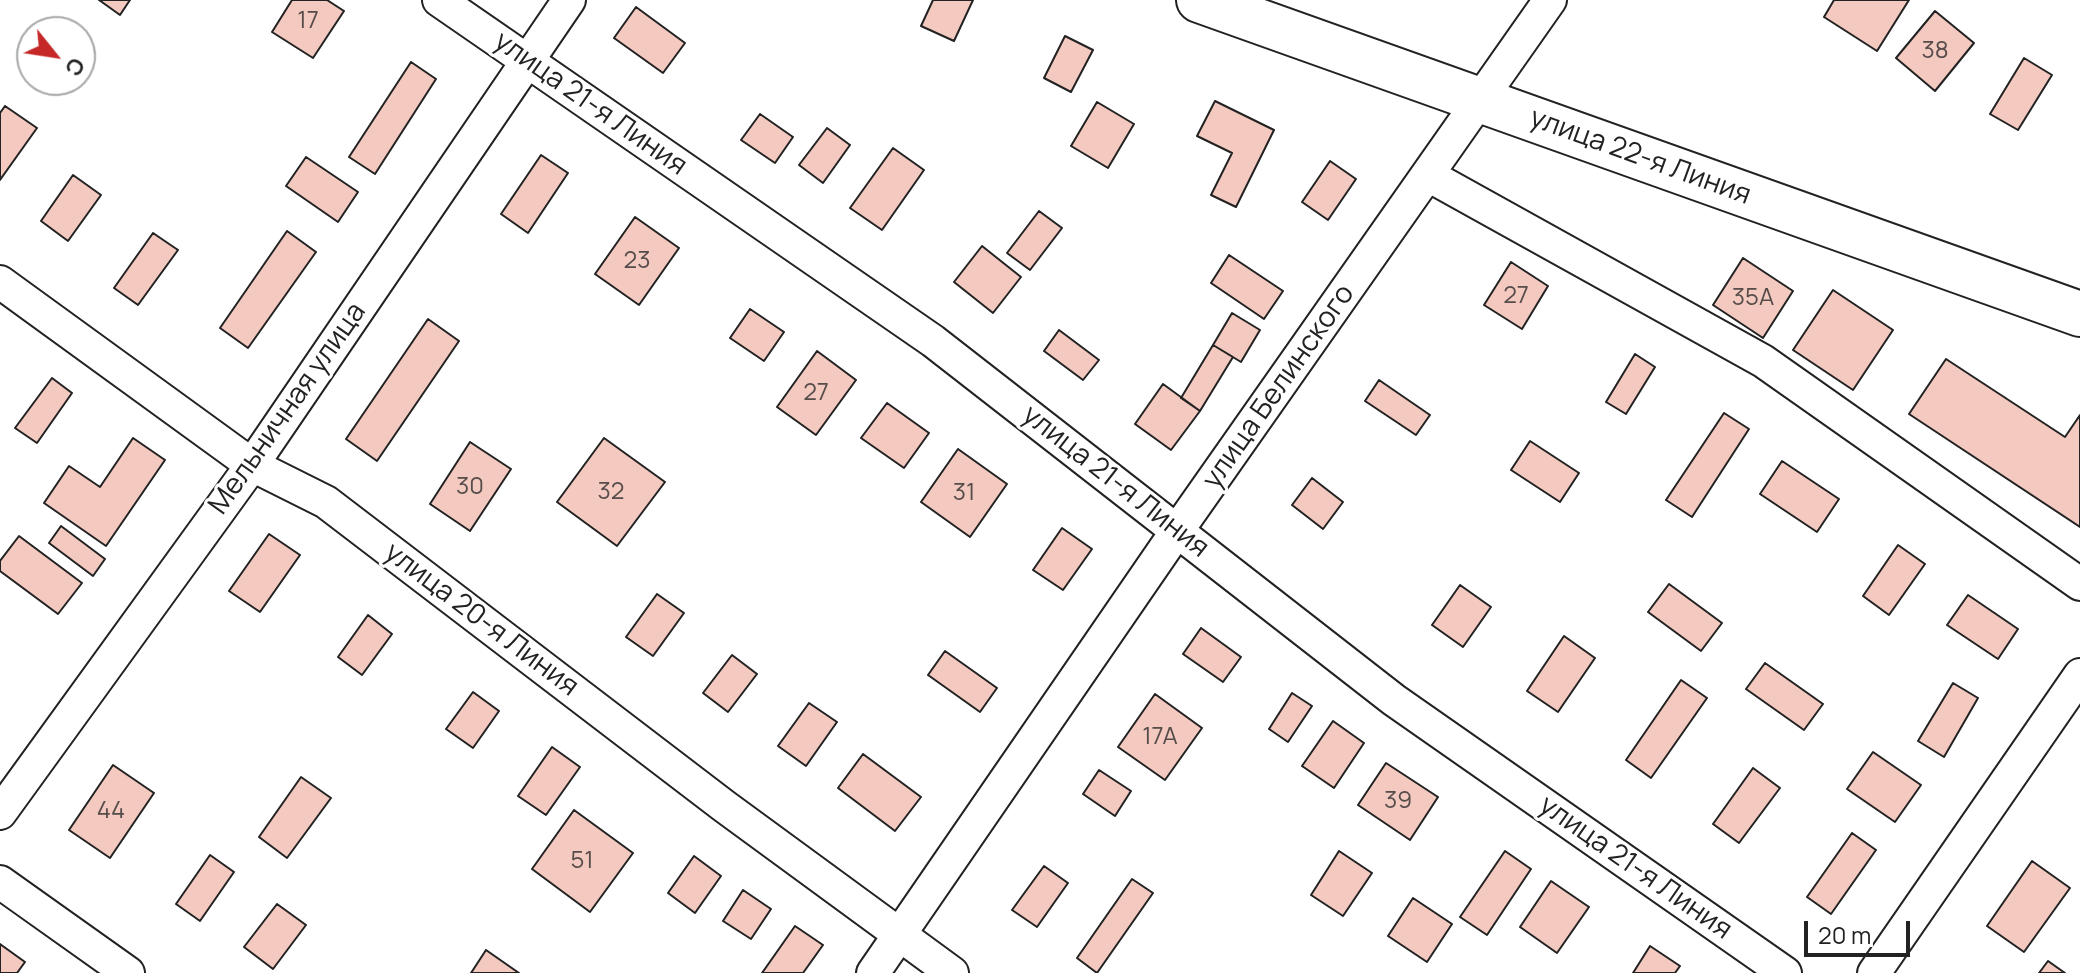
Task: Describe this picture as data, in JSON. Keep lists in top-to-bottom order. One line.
{"streets":{"main road":["улица 22-я Линия"],"street":["улица 21-я Линия","улица Белинского","Мельничная улица","улица 20-я Линия"]},"crossings":[["улица 21-я Линия","улица Белинского"],["улица 21-я Линия","Мельничная улица"],["улица 22-я Линия","улица Белинского"],["улица Белинского","улица 20-я Линия"],["Мельничная улица","улица 20-я Линия"]],"house_numbers":["17","38","23","27","35А","27","30","32","31","17А","39","44","51"],"scale_bar":"20 m","north":"bottom right"}
